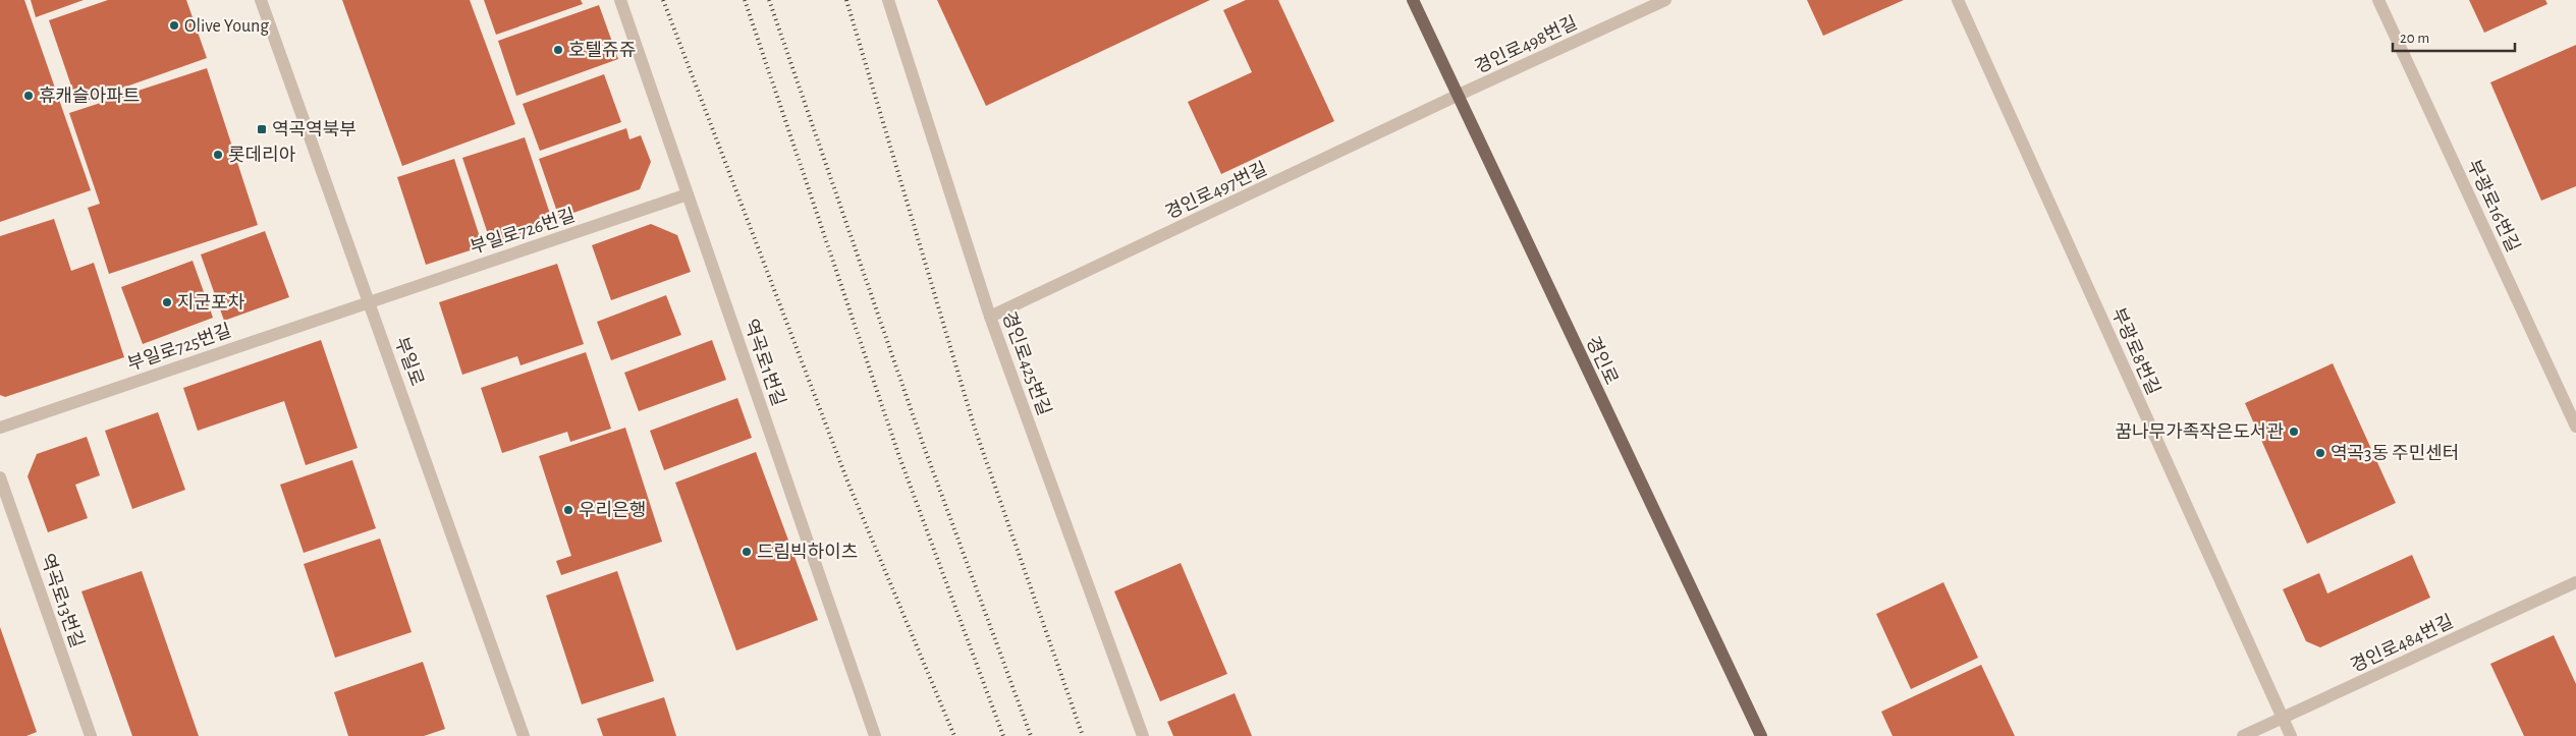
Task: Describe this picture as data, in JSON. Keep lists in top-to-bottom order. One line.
{"streets":{"main road":["경인로"],"street":["경인로498번길","경인로497번길","부광로16번길","부일로726번길","부일로725번길","부광로8번길","부일로","역곡로1번길","경인로425번길","역곡로13번길","경인로484번길"]},"crossings":[["경인로498번길","경인로497번길"],["경인로498번길","경인로"],["경인로497번길","경인로"],["경인로497번길","경인로425번길"],["부일로726번길","부일로725번길"],["부일로726번길","부일로"],["부일로726번길","역곡로1번길"],["부일로725번길","부일로"],["부광로8번길","경인로484번길"]],"places":{"other":["Olive Young","호텔쥬쥬","휴캐슬아파트","롯데리아","지군포차","꿈나무가족작은도서관","역곡3동 주민센터","우리은행","드림빅하이츠"],"transit":["역곡역북부"]},"scale_bar":"20 m"}
